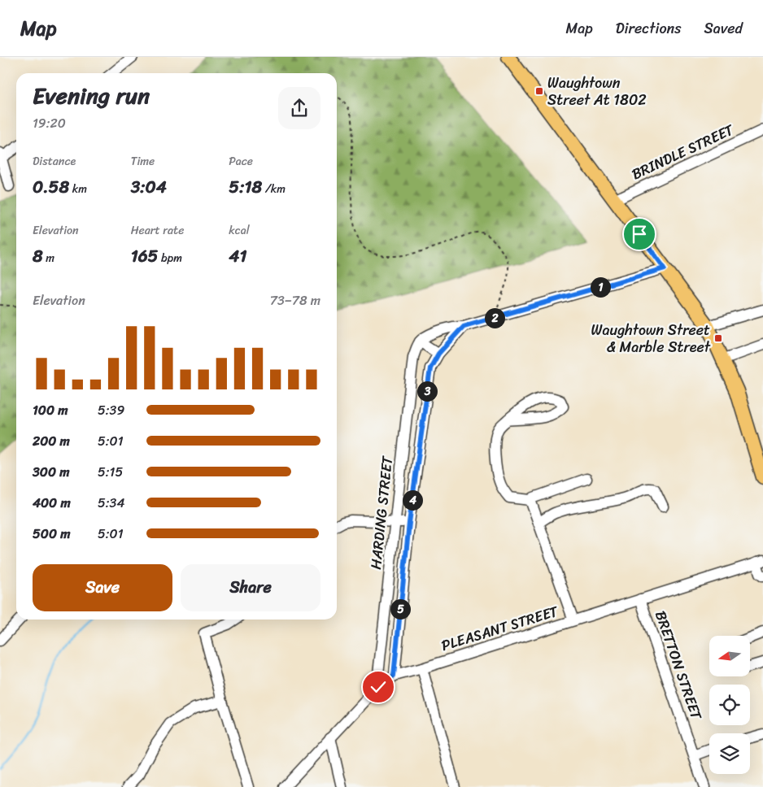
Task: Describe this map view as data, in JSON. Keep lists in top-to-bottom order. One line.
{"streets":{"street":["BRINDLE STREET","HARDING STREET","PLEASANT STREET","BRETTON STREET"]},"crossings":[["HARDING STREET","PLEASANT STREET"],["PLEASANT STREET","BRETTON STREET"]],"places":{"transit":["Waughtown Street At 1802","Waughtown Street & Marble Street"]},"north":"left","page":{"header":"Map","nav":["Map","Directions","Saved"],"heading":["Evening run","19:20"],"stats":[["Distance","0.58 km"],["Time","3:04"],["Pace","5:18 /km"],["Elevation","8 m"],["Heart rate","165 bpm"],["kcal","41"]],"pins":["1","2","3","4","5"],"chart":["Elevation","73–78 m"],"list":[{"name":"100 m","note":"5:39"},{"name":"200 m","note":"5:01"},{"name":"300 m","note":"5:15"},{"name":"400 m","note":"5:34"},{"name":"500 m","note":"5:01"}],"buttons":["Save","Share"]}}
